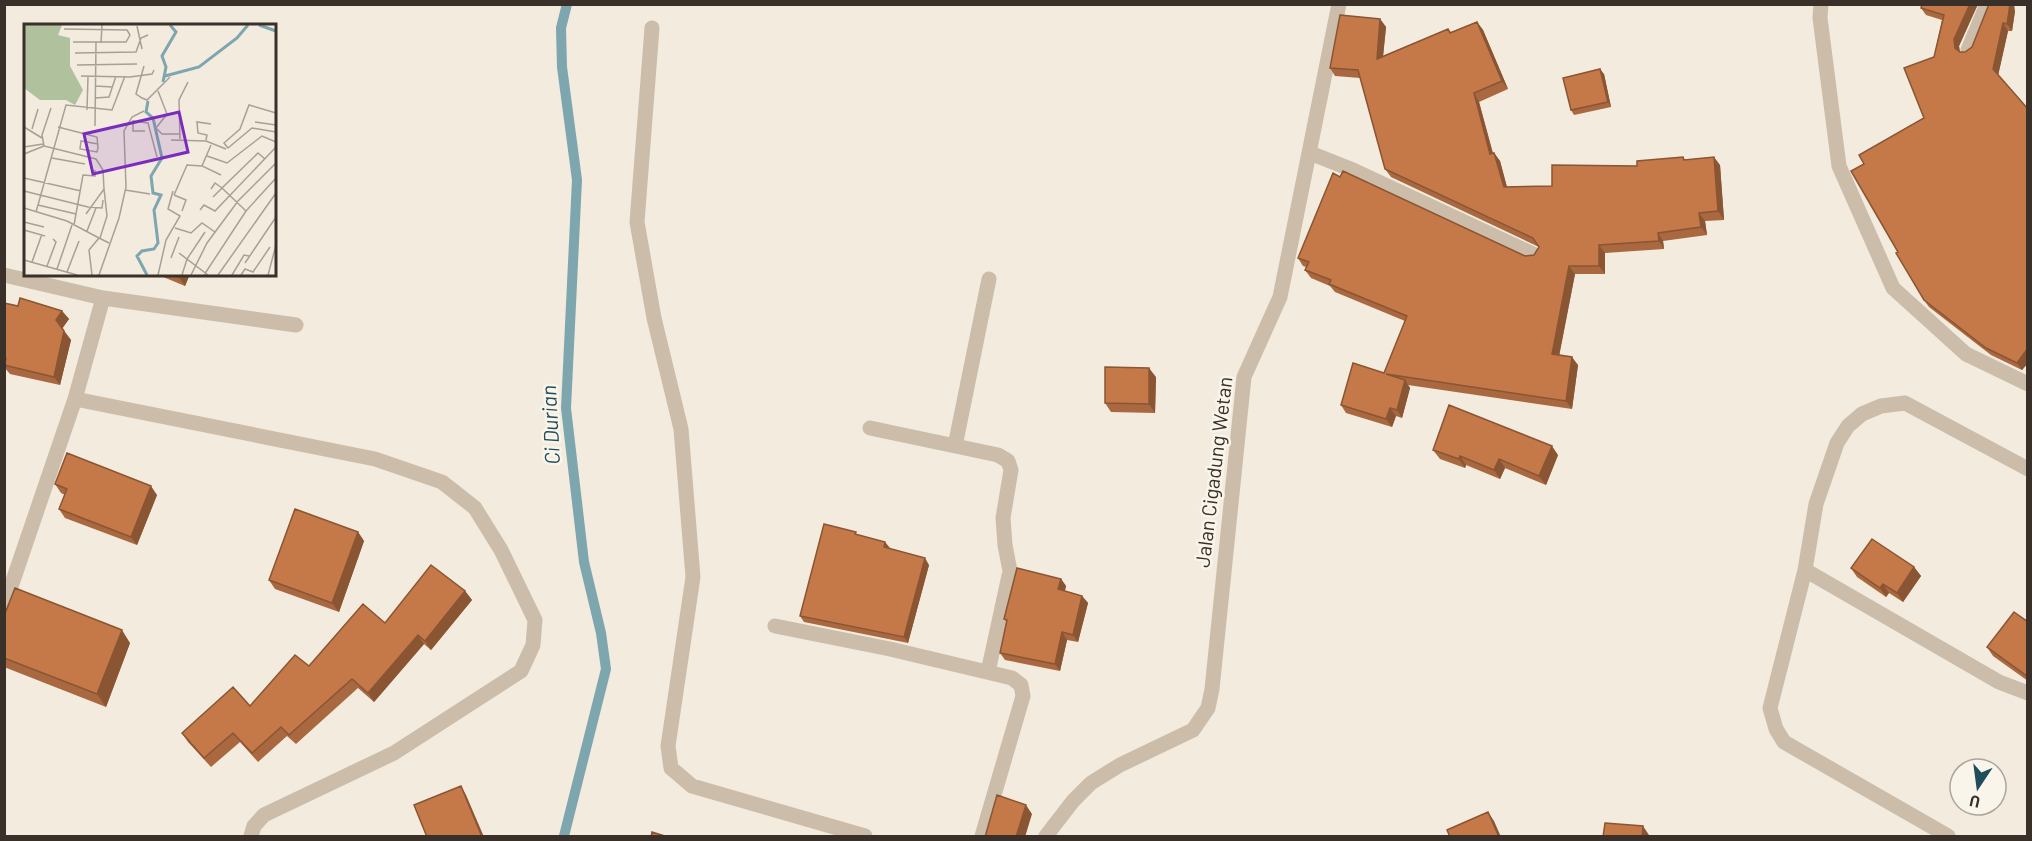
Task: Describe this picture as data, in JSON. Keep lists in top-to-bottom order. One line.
{"streets":{"street":["Jalan Cigadung Wetan"]},"water":["Ci Durian"],"north":"bottom"}
